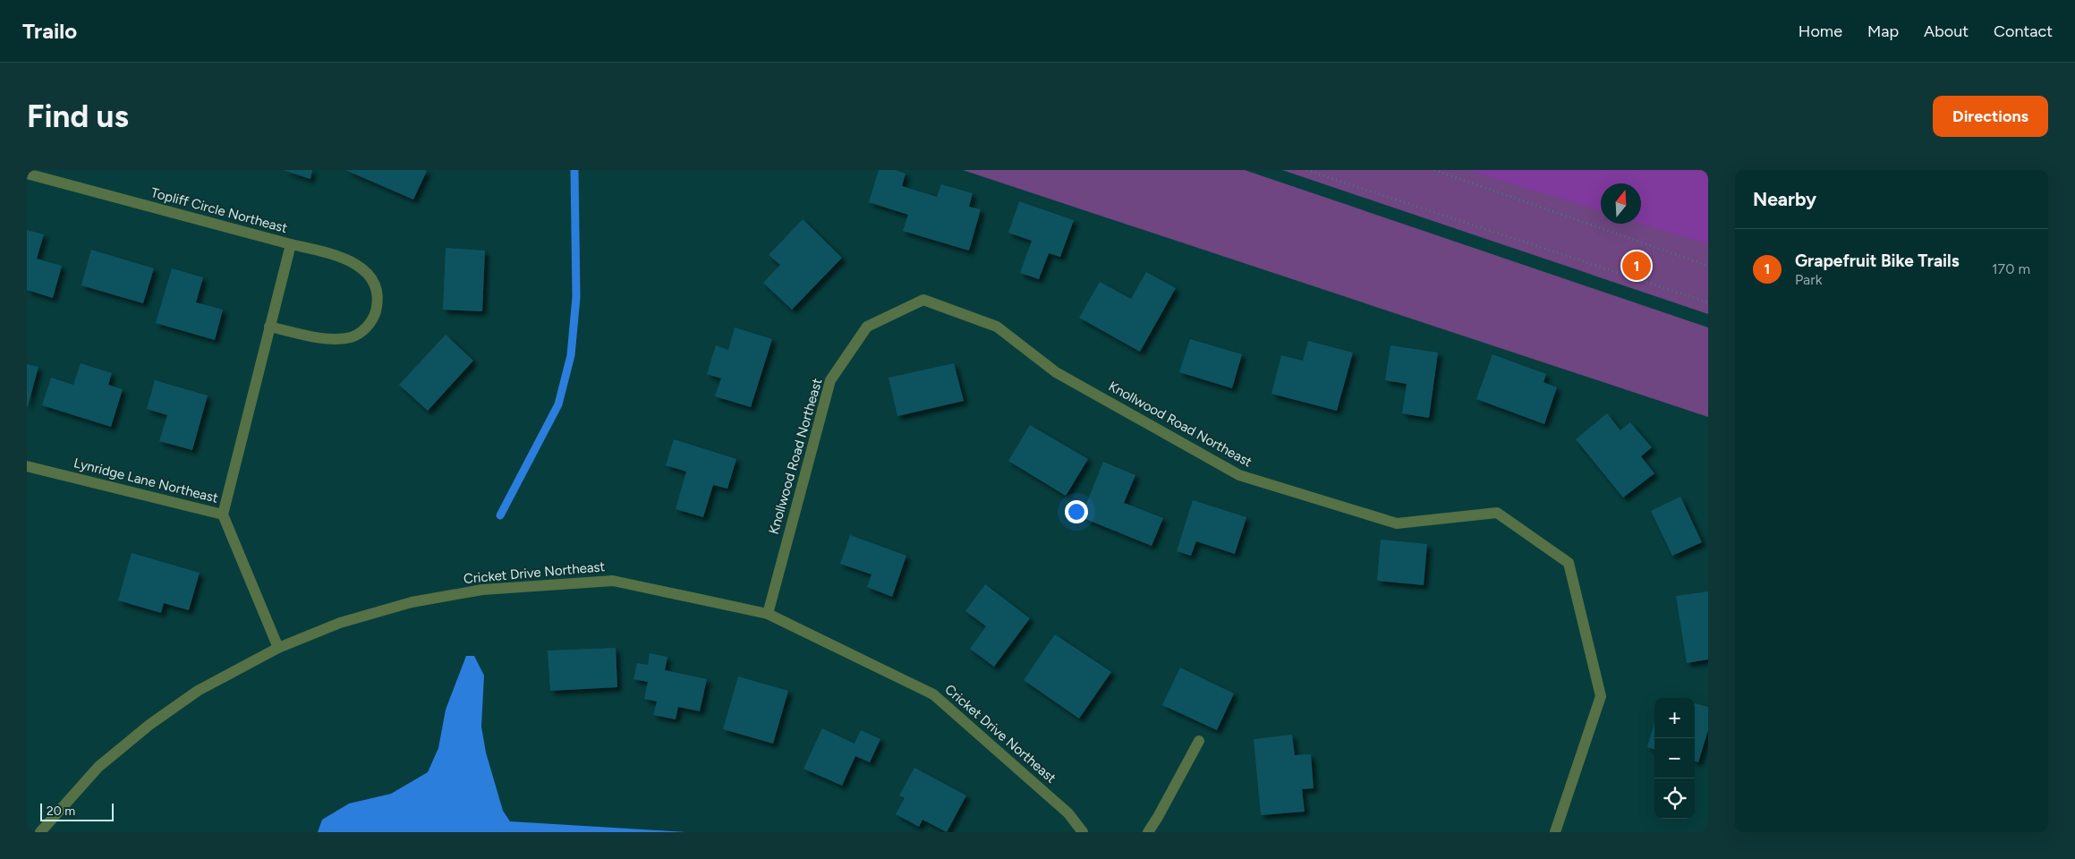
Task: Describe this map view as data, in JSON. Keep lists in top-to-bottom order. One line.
{"streets":{"street":["Topliff Circle Northeast","Knollwood Road Northeast","Lynridge Lane Northeast","Cricket Drive Northeast"]},"crossings":[["Topliff Circle Northeast","Lynridge Lane Northeast"],["Knollwood Road Northeast","Cricket Drive Northeast"],["Lynridge Lane Northeast","Cricket Drive Northeast"]],"scale_bar":"20 m","north":"top","page":{"header":"Trailo","nav":["Home","Map","About","Contact"],"buttons":"Directions","title":"Find us","heading":"Nearby","list":[{"mark":"1","name":"Grapefruit Bike Trails","note":"Park","value":"170 m"}],"pins":"1","map_buttons":["+","−"],"scale":"20 m"}}
